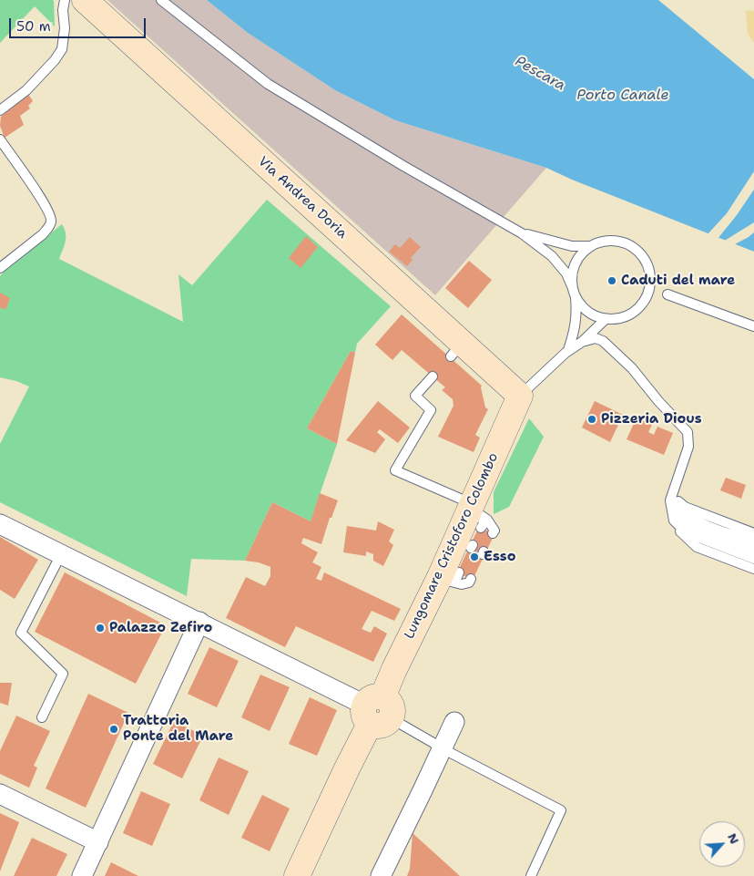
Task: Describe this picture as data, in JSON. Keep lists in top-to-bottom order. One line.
{"streets":{"street":["Via Andrea Doria","Lungomare Cristoforo Colombo"]},"crossings":[["Via Andrea Doria","Lungomare Cristoforo Colombo"]],"water":["Pescara","Porto Canale"],"places":["Caduti del mare","Pizzeria Dious","Esso","Palazzo Zefiro","Trattoria Ponte del Mare"],"scale_bar":"50 m","north":"top right"}
